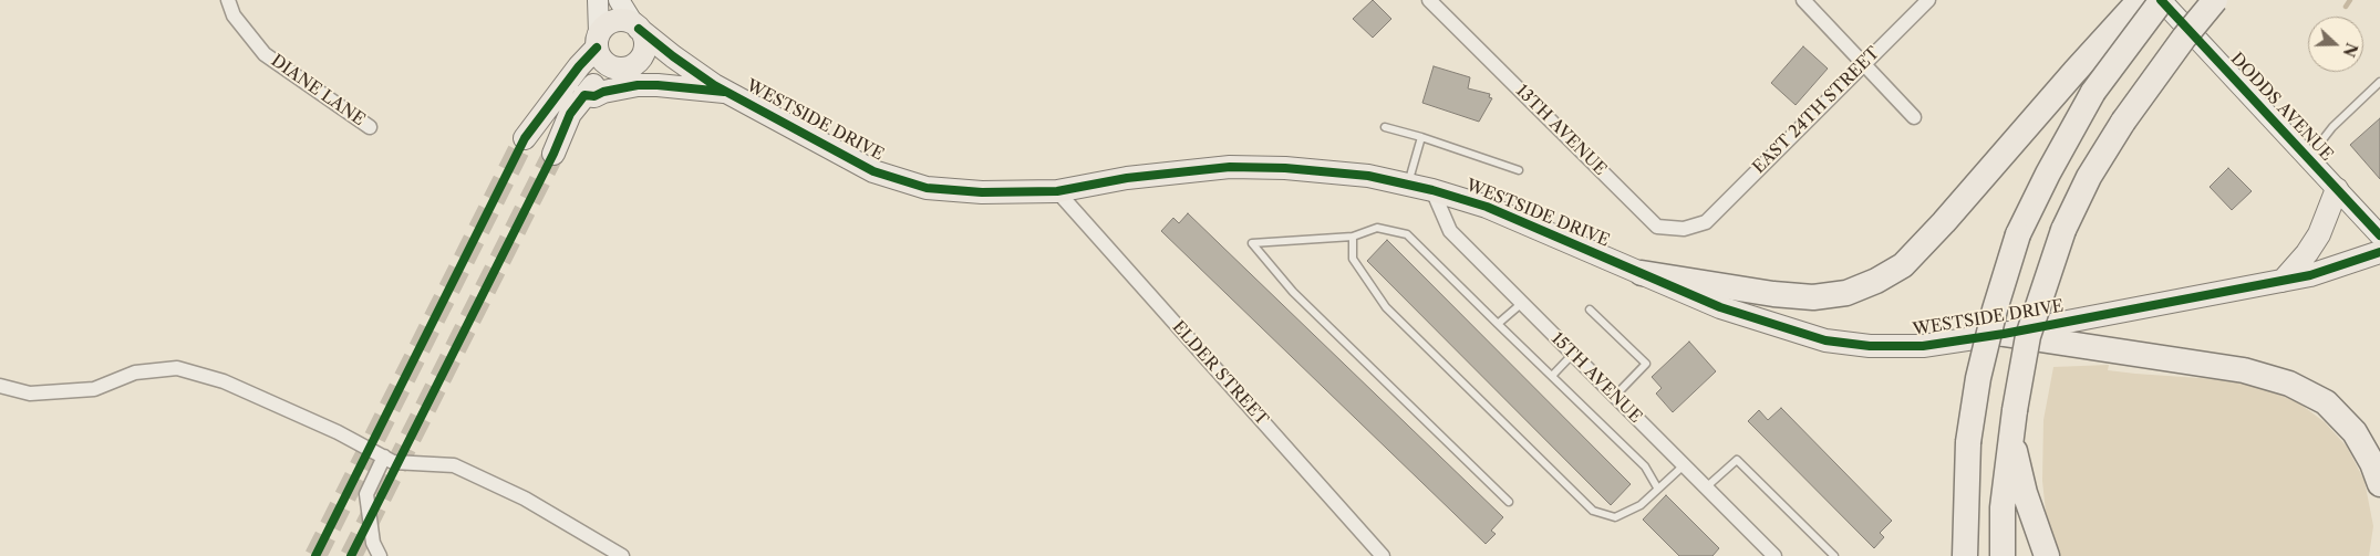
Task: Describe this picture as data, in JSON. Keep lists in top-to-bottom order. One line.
{"streets":{"main road":["WESTSIDE DRIVE"],"street":["DIANE LANE","DODDS AVENUE","EAST 24TH STREET","13TH AVENUE","ELDER STREET","15TH AVENUE"]},"crossings":[["EAST 24TH STREET","13TH AVENUE"],["WESTSIDE DRIVE","ELDER STREET"],["WESTSIDE DRIVE","15TH AVENUE"]],"north":"right"}
